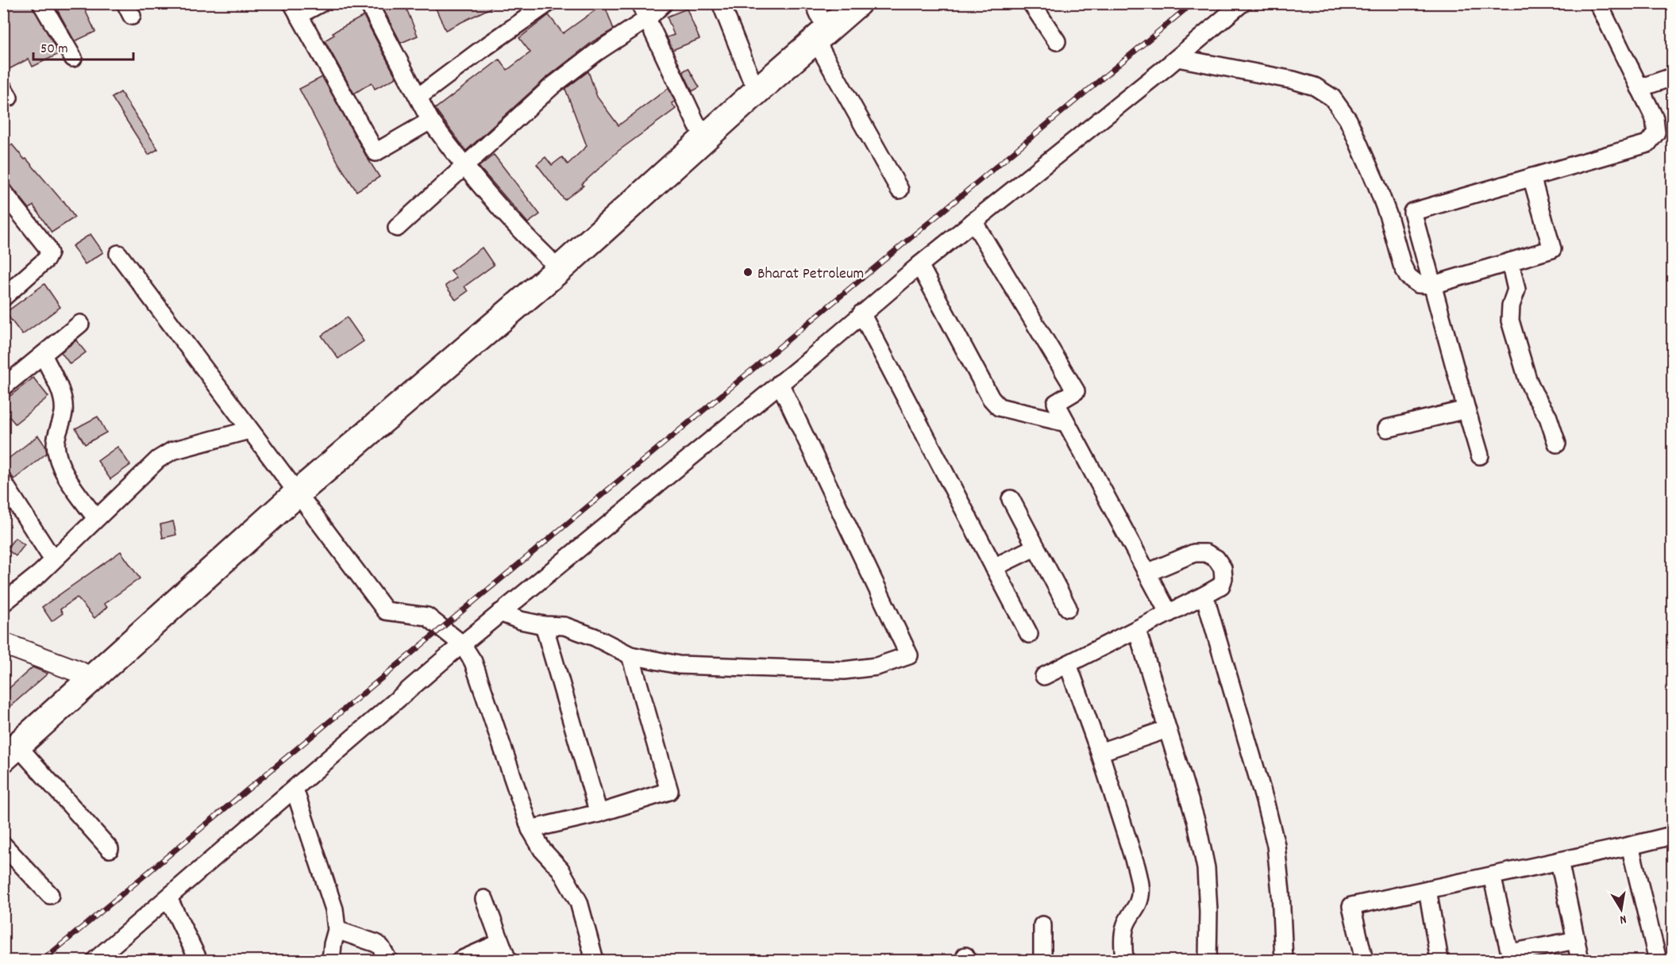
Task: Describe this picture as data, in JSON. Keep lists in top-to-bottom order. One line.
{"places":["Bharat Petroleum"],"scale_bar":"50 m","north":"bottom"}
